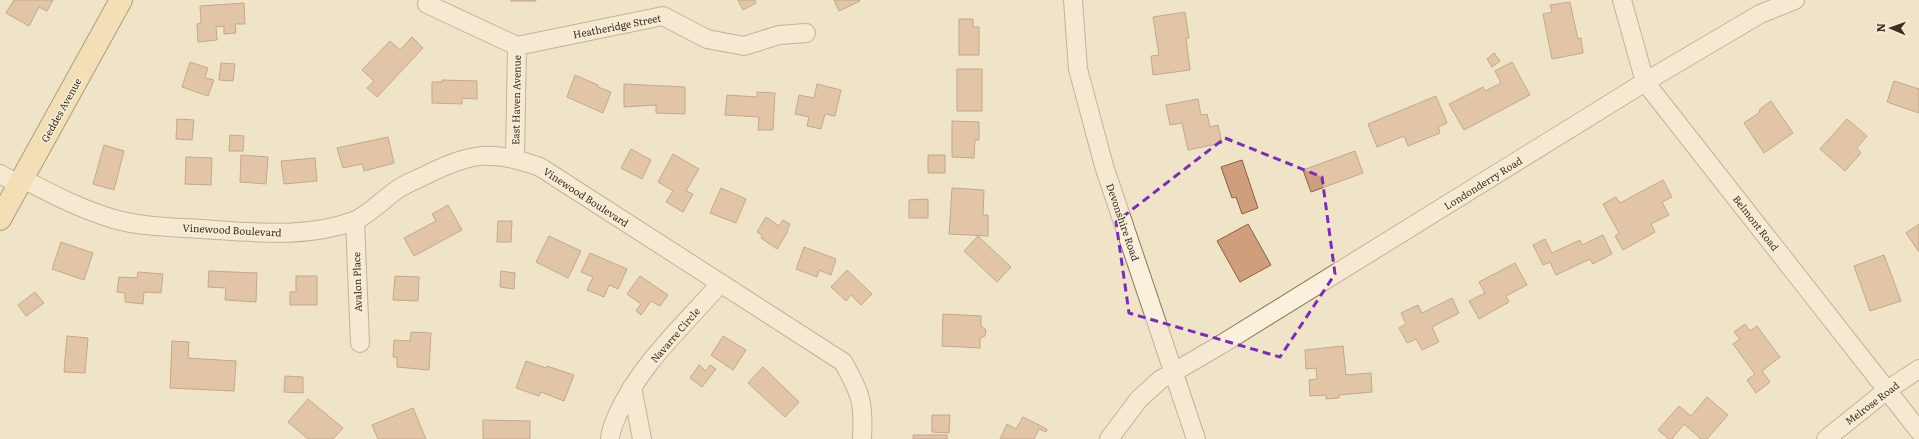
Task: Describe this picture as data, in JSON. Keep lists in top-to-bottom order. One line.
{"streets":{"main road":["Geddes Avenue"],"street":["Heatheridge Street","East Haven Avenue","Londonderry Road","Vinewood Boulevard","Devonshire Road","Belmont Road","Avalon Place","Navarre Circle","Melrose Road"]},"crossings":[["Heatheridge Street","East Haven Avenue"],["East Haven Avenue","Vinewood Boulevard"],["Geddes Avenue","Vinewood Boulevard"],["Londonderry Road","Devonshire Road"],["Londonderry Road","Belmont Road"],["Vinewood Boulevard","Avalon Place"],["Vinewood Boulevard","Navarre Circle"],["Belmont Road","Melrose Road"]],"north":"left"}
